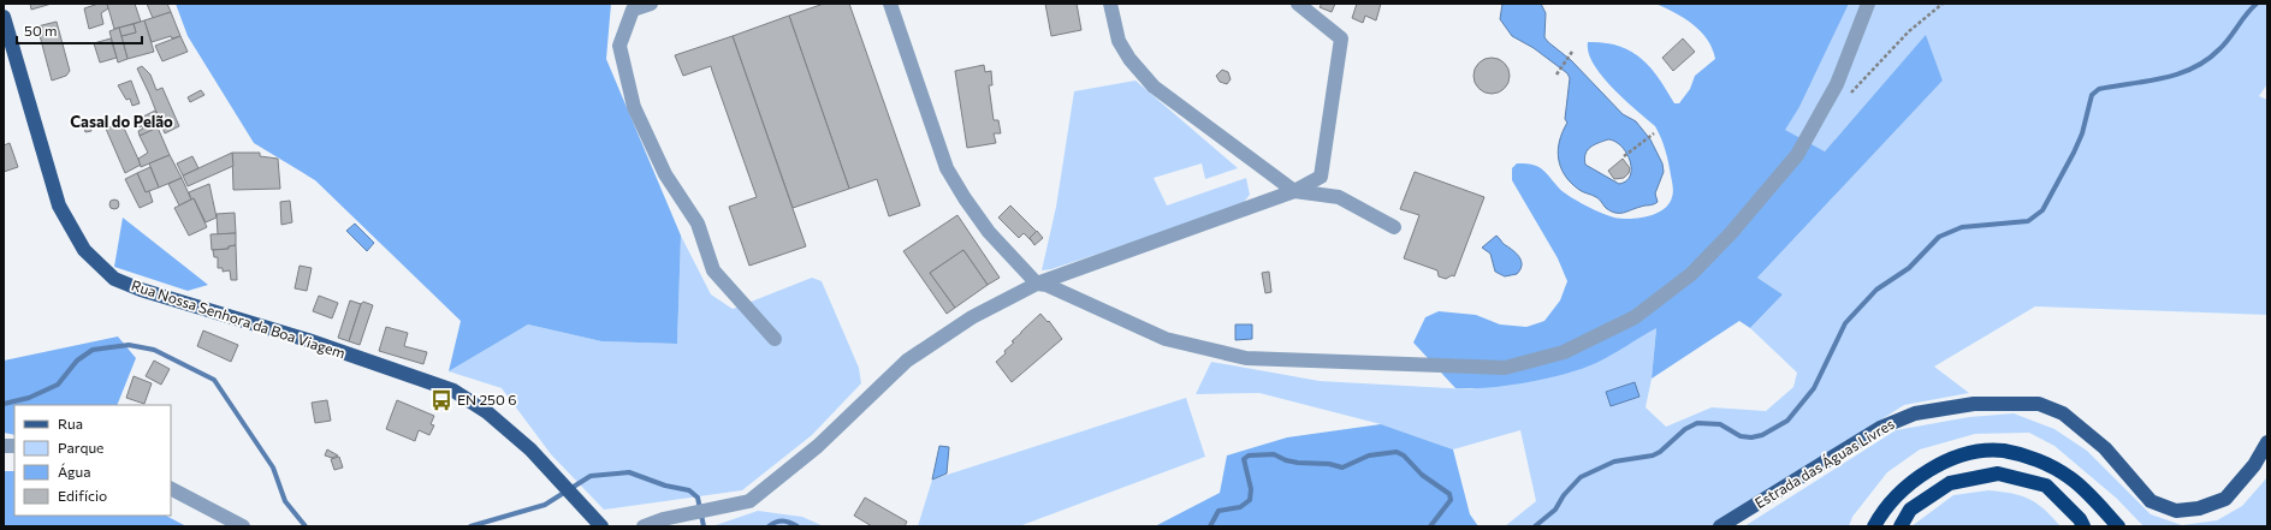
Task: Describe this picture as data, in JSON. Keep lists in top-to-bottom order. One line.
{"streets":{"main road":["Rua Nossa Senhora da Boa Viagem","Estrada das Águas Livres"]},"districts":["Casal do Pelão"],"places":{"bus stop":["EN 250 6"]},"legend":["Rua","Parque","Água","Edifício"],"scale_bar":"50 m"}
